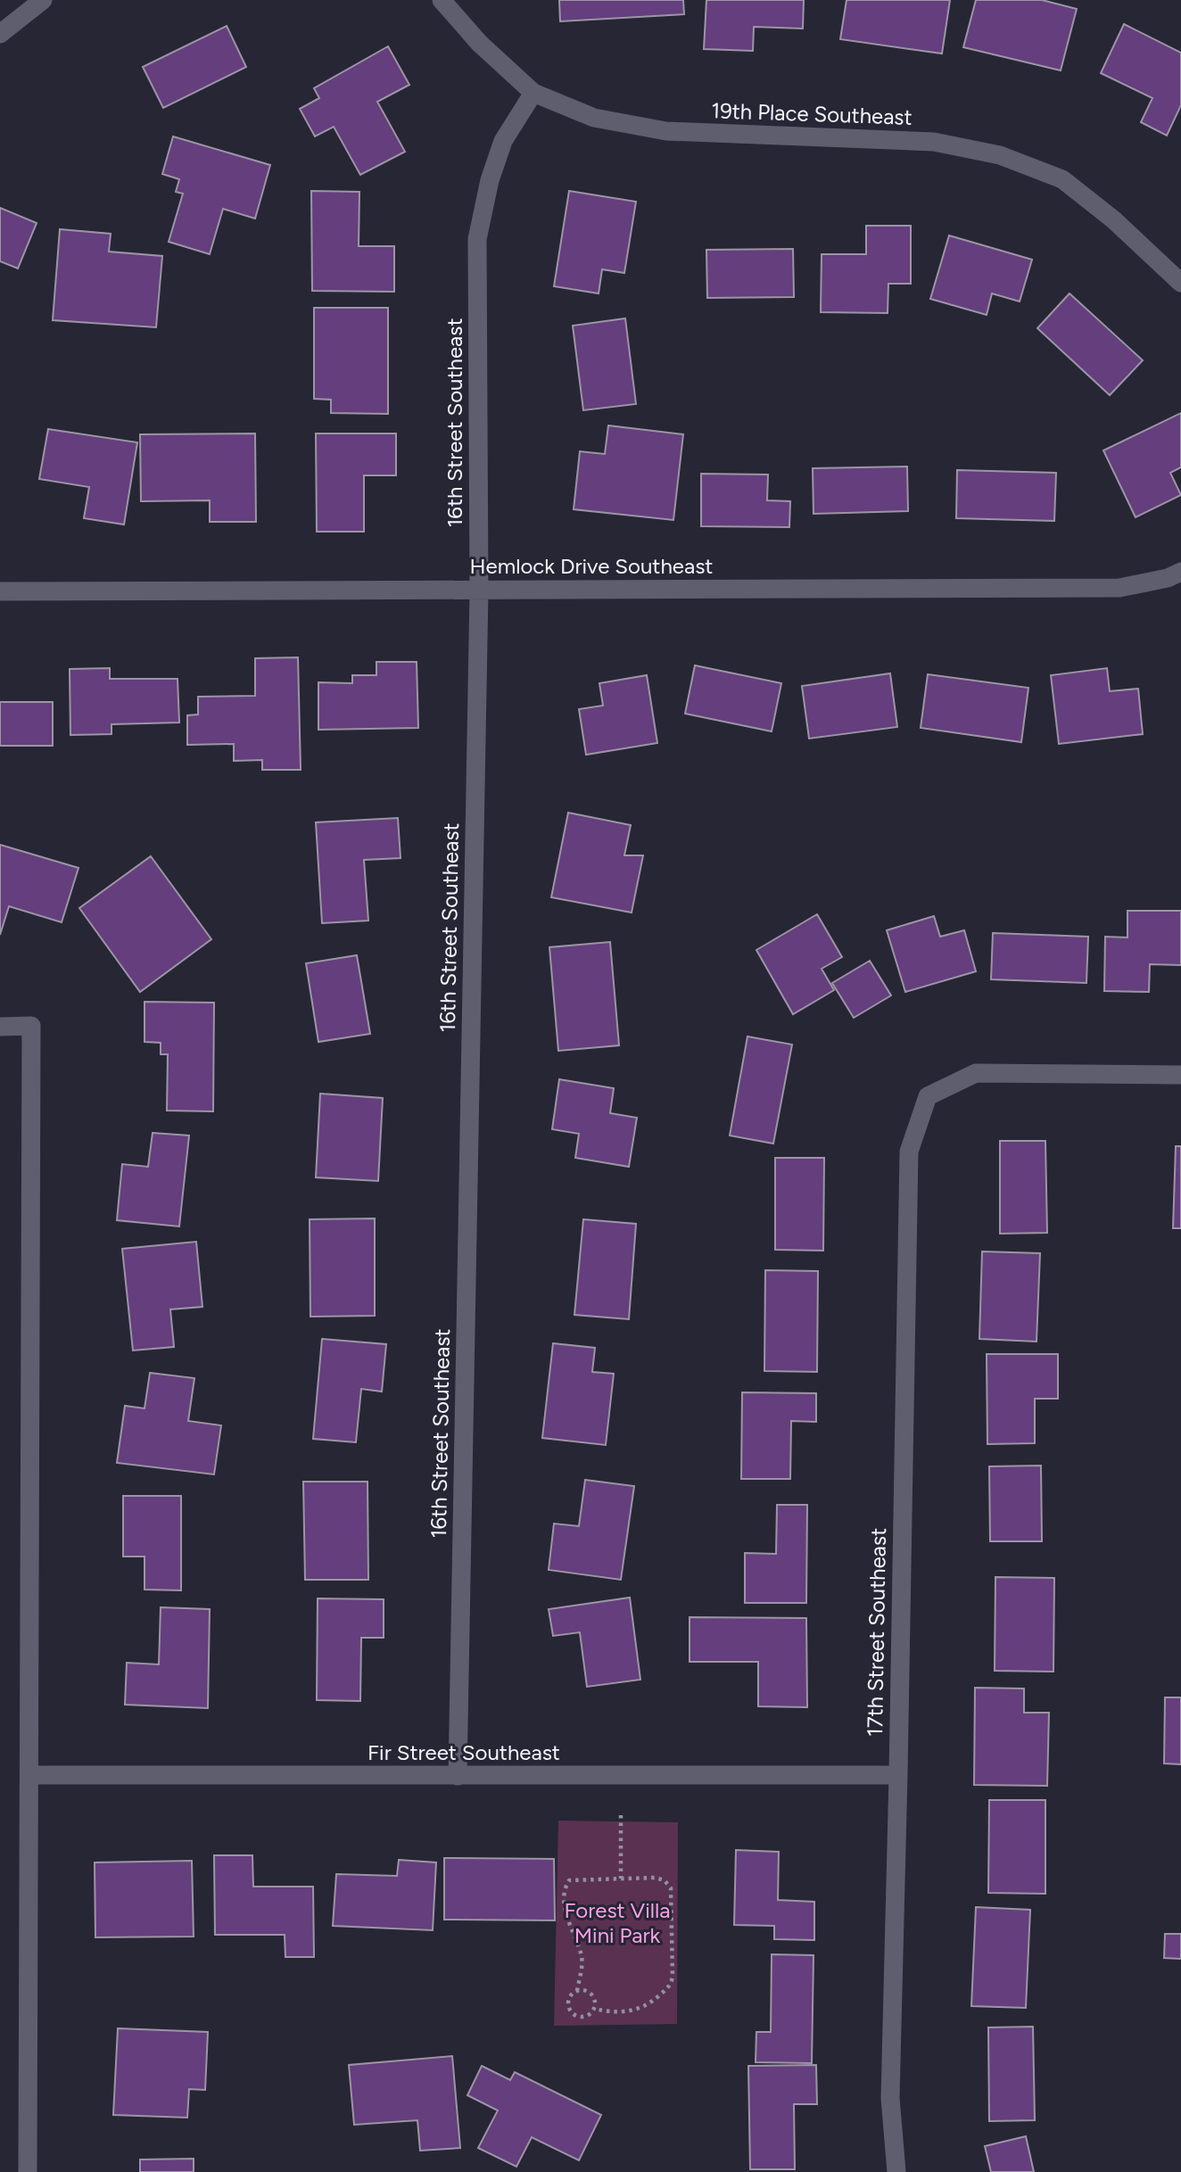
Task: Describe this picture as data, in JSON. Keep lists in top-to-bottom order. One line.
{"streets":{"street":["19th Place Southeast","16th Street Southeast","Hemlock Drive Southeast","17th Street Southeast","Fir Street Southeast"]},"crossings":[["19th Place Southeast","16th Street Southeast"],["16th Street Southeast","Hemlock Drive Southeast"],["16th Street Southeast","Fir Street Southeast"],["17th Street Southeast","Fir Street Southeast"]],"parks":["Forest Villa Mini Park"]}
